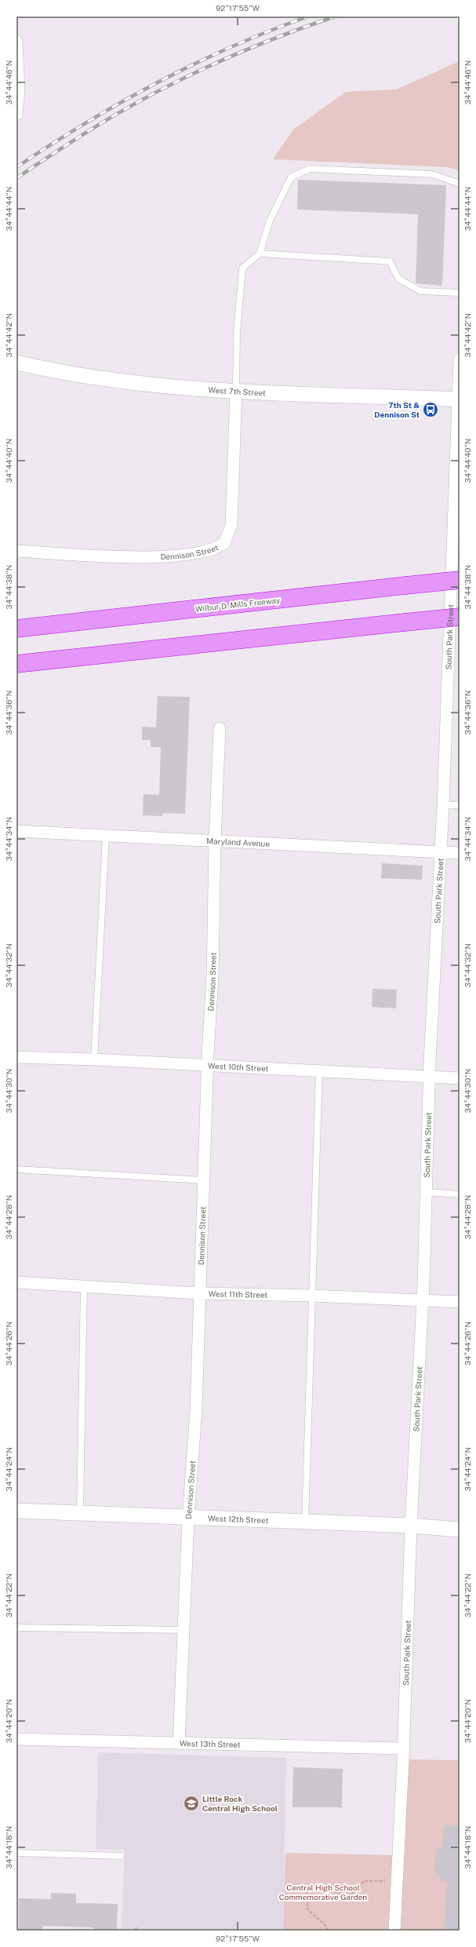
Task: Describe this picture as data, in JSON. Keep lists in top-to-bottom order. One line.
{"streets":{"highway":["Wilbur D. Mills Freeway"],"street":["West 7th Street","Dennison Street","South Park Street","Maryland Avenue","West 10th Street","West 11th Street","West 12th Street","West 13th Street"]},"crossings":[["West 7th Street","Dennison Street"],["West 7th Street","South Park Street"],["Dennison Street","Maryland Avenue"],["Dennison Street","West 10th Street"],["Dennison Street","West 11th Street"],["Dennison Street","West 12th Street"],["Dennison Street","West 13th Street"],["South Park Street","Maryland Avenue"],["South Park Street","West 10th Street"],["South Park Street","West 11th Street"],["South Park Street","West 12th Street"],["South Park Street","West 13th Street"]],"parks":["Central High School Commemorative Garden"],"places":{"bus stop":["7th St & Dennison St"],"school or university":["Little Rock Central High School"]},"coordinates":["92°17'55\"W","34°44'46\"N","34°44'44\"N","34°44'42\"N","34°44'40\"N","34°44'38\"N","34°44'36\"N","34°44'34\"N","34°44'32\"N","34°44'30\"N","34°44'28\"N","34°44'26\"N","34°44'24\"N","34°44'22\"N","34°44'20\"N","34°44'18\"N"]}
